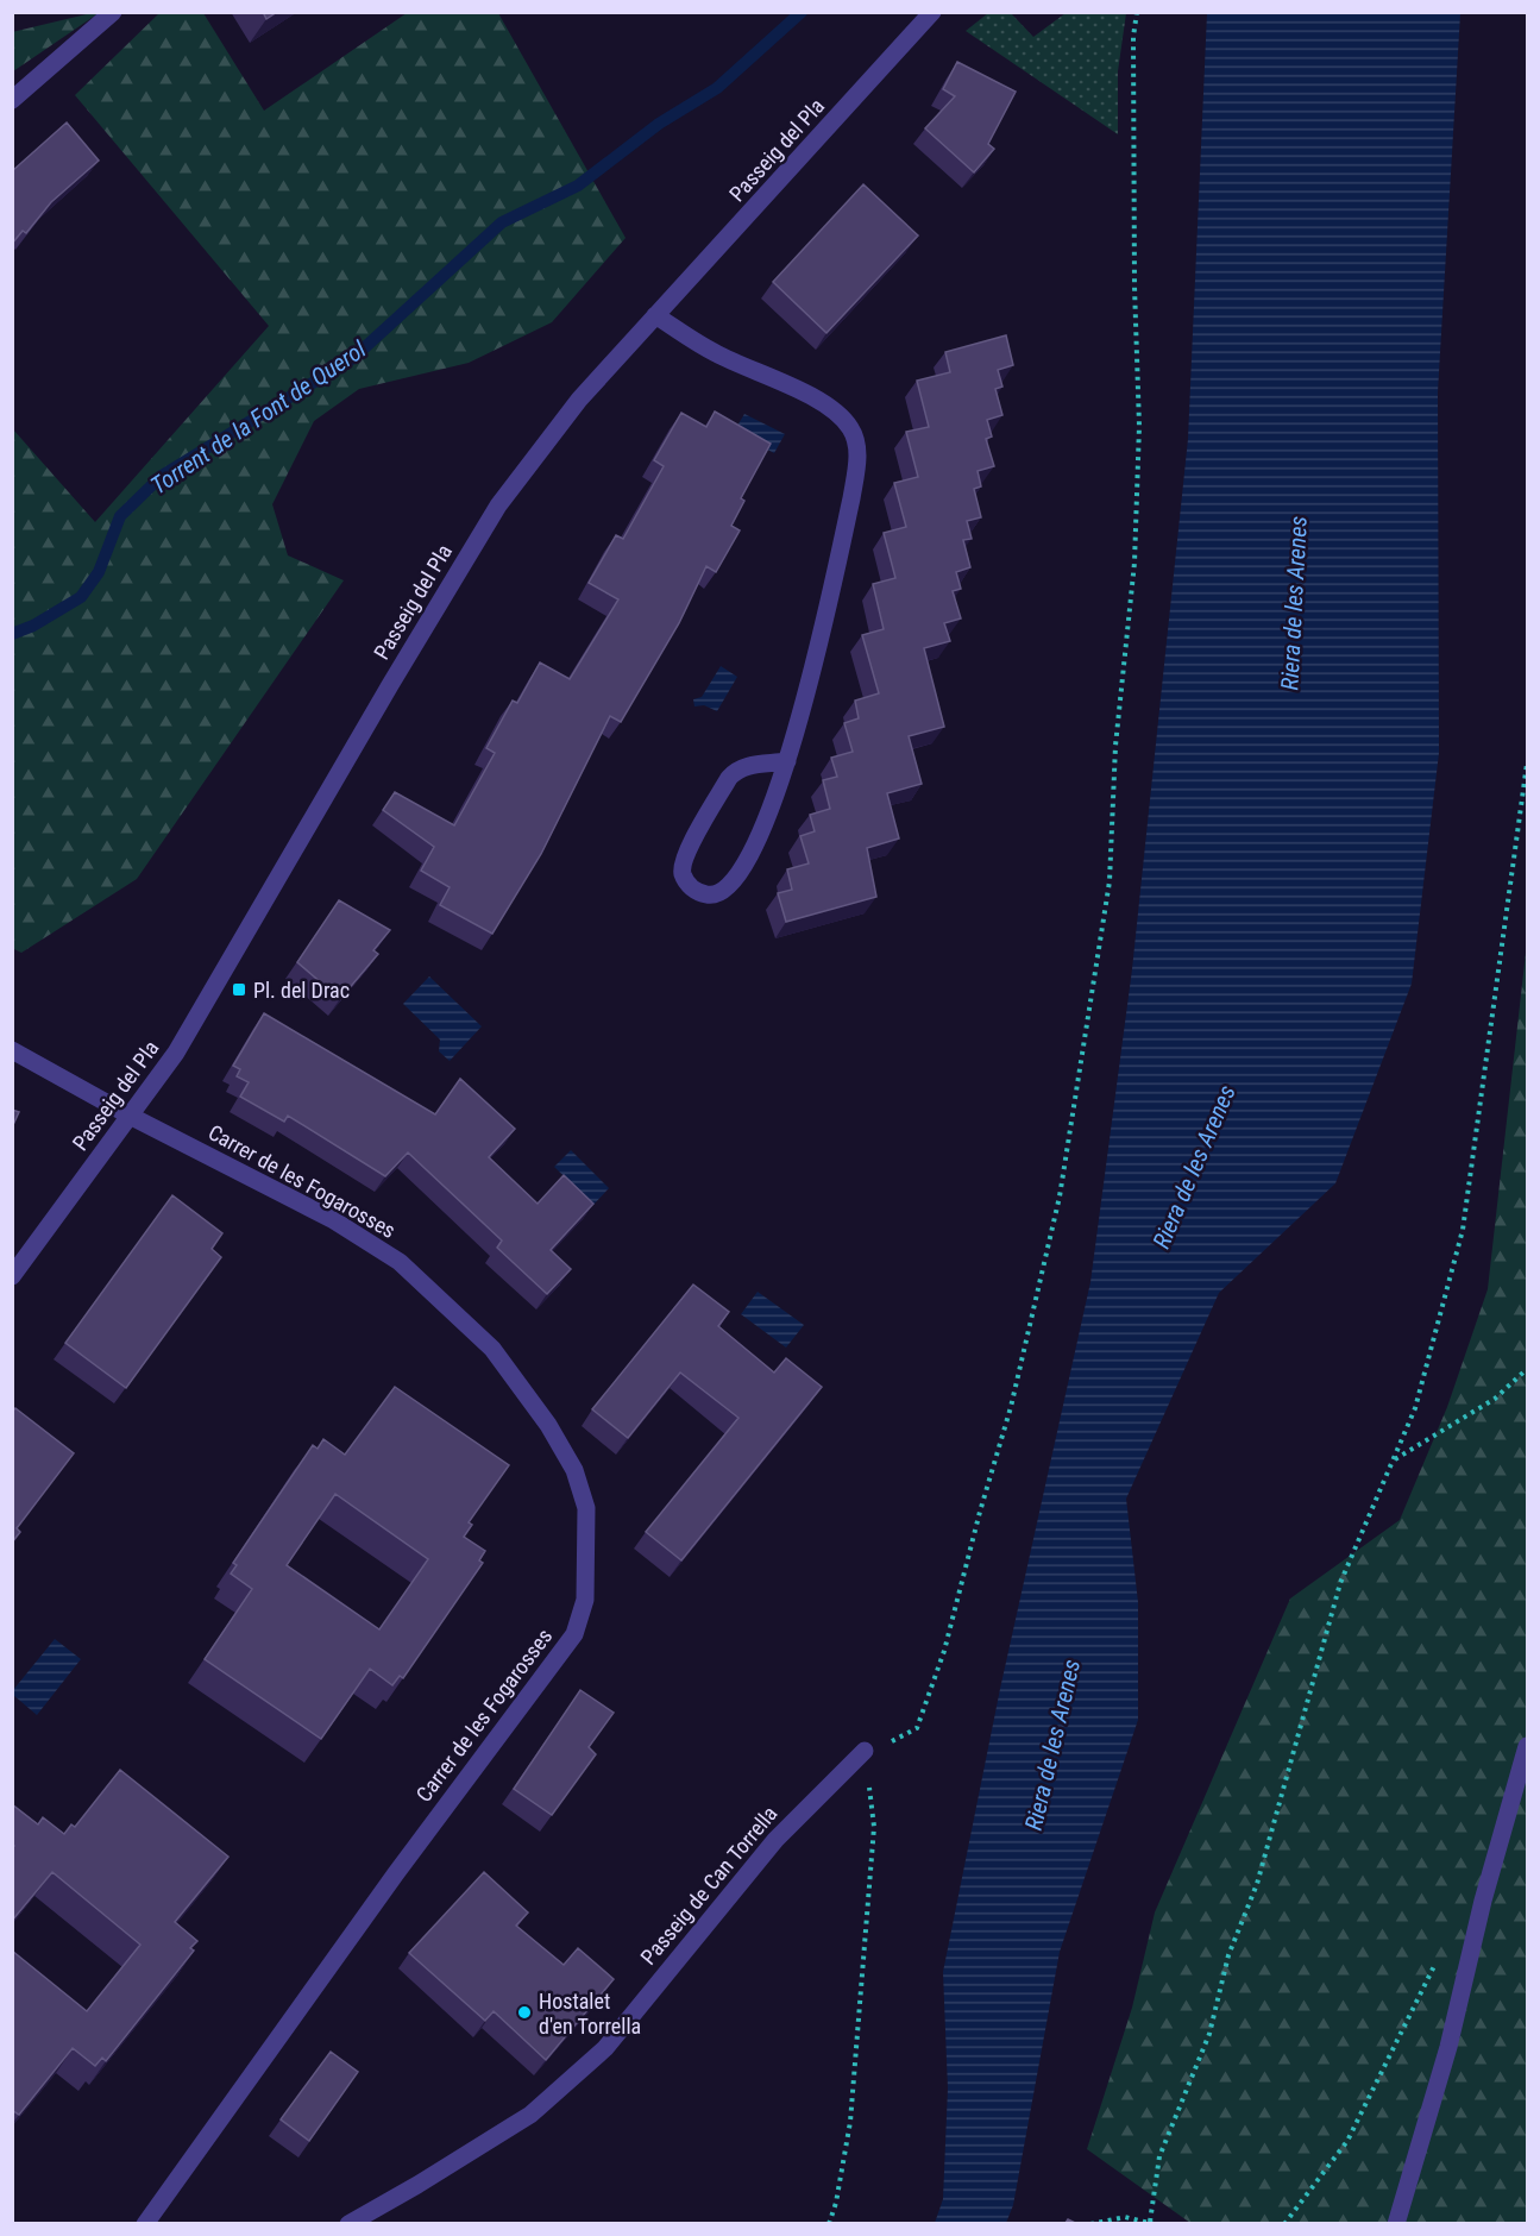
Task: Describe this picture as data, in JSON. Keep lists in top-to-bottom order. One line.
{"streets":{"street":["Passeig del Pla","Carrer de les Fogarosses","Passeig de Can Torrella"]},"crossings":[["Passeig del Pla","Carrer de les Fogarosses"]],"water":["Torrent de la Font de Querol","Riera de les Arenes"],"places":{"transit":["Pl. del Drac"],"other":["Hostalet d'en Torrella"]}}
